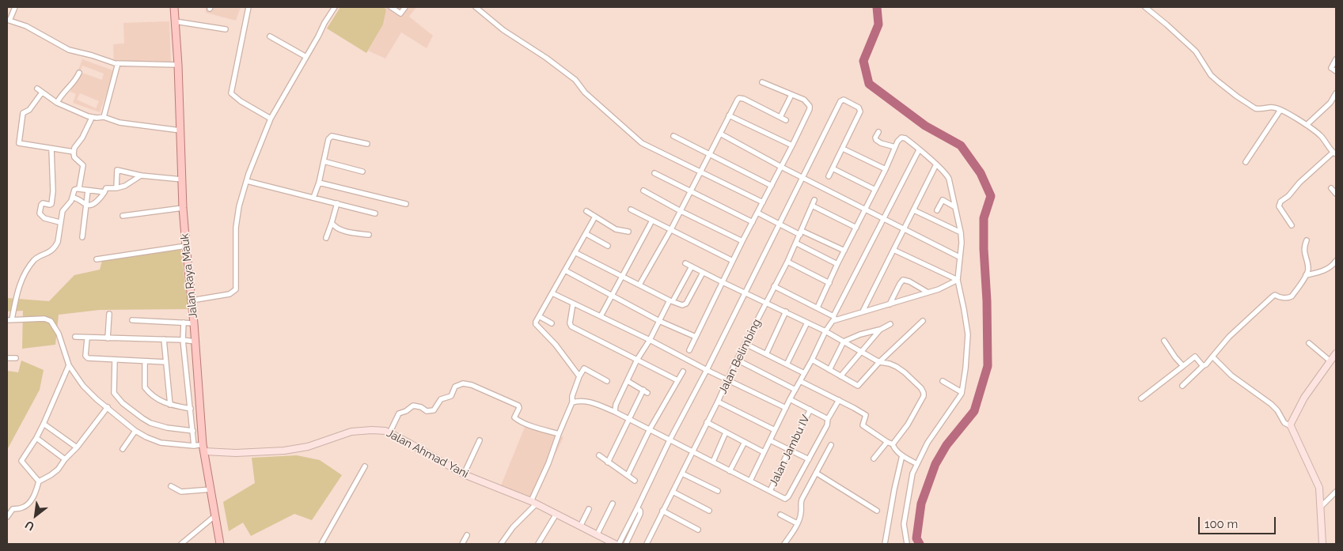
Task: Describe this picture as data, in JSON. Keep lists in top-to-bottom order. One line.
{"streets":{"main road":["Jalan Raya Mauk"],"street":["Jalan Belimbing","Jalan Jambu IV","Jalan Ahmad Yani"]},"crossings":[["Jalan Raya Mauk","Jalan Ahmad Yani"]],"scale_bar":"100 m","north":"bottom left"}
